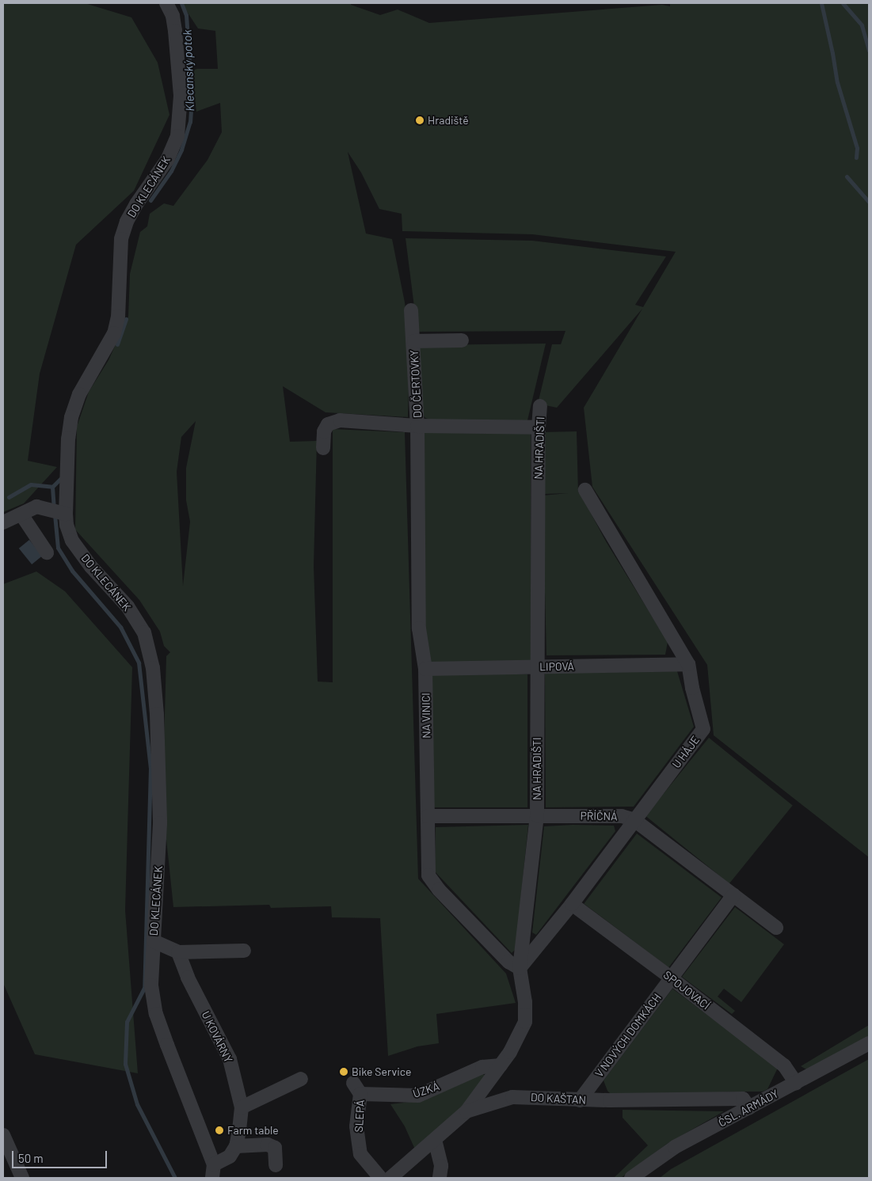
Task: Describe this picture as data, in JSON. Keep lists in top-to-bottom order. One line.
{"streets":{"street":["DO KLECÁNEK","DO ČERTOVKY","NA HRADIŠTI","LIPOVÁ","NA VINICI","U HÁJE","PŘÍČNÁ","SPOJOVACÍ","V NOVÝCH DOMKÁCH","U KOVÁRNY","ÚZKÁ","DO KAŠTAN","ČSL. ARMÁDY","SLEPÁ"]},"crossings":[["DO ČERTOVKY","NA VINICI"],["NA HRADIŠTI","LIPOVÁ"],["NA HRADIŠTI","NA VINICI"],["NA HRADIŠTI","U HÁJE"],["NA HRADIŠTI","PŘÍČNÁ"],["NA HRADIŠTI","ÚZKÁ"],["NA HRADIŠTI","DO KAŠTAN"],["LIPOVÁ","NA VINICI"],["LIPOVÁ","U HÁJE"],["NA VINICI","U HÁJE"],["NA VINICI","PŘÍČNÁ"],["U HÁJE","PŘÍČNÁ"],["U HÁJE","SPOJOVACÍ"],["PŘÍČNÁ","V NOVÝCH DOMKÁCH"],["SPOJOVACÍ","V NOVÝCH DOMKÁCH"],["SPOJOVACÍ","ČSL. ARMÁDY"],["V NOVÝCH DOMKÁCH","DO KAŠTAN"],["ÚZKÁ","SLEPÁ"],["DO KAŠTAN","ČSL. ARMÁDY"]],"water":["Klecanský potok"],"places":["Hradiště","Bike Service","Farm table"],"scale_bar":"50 m"}
